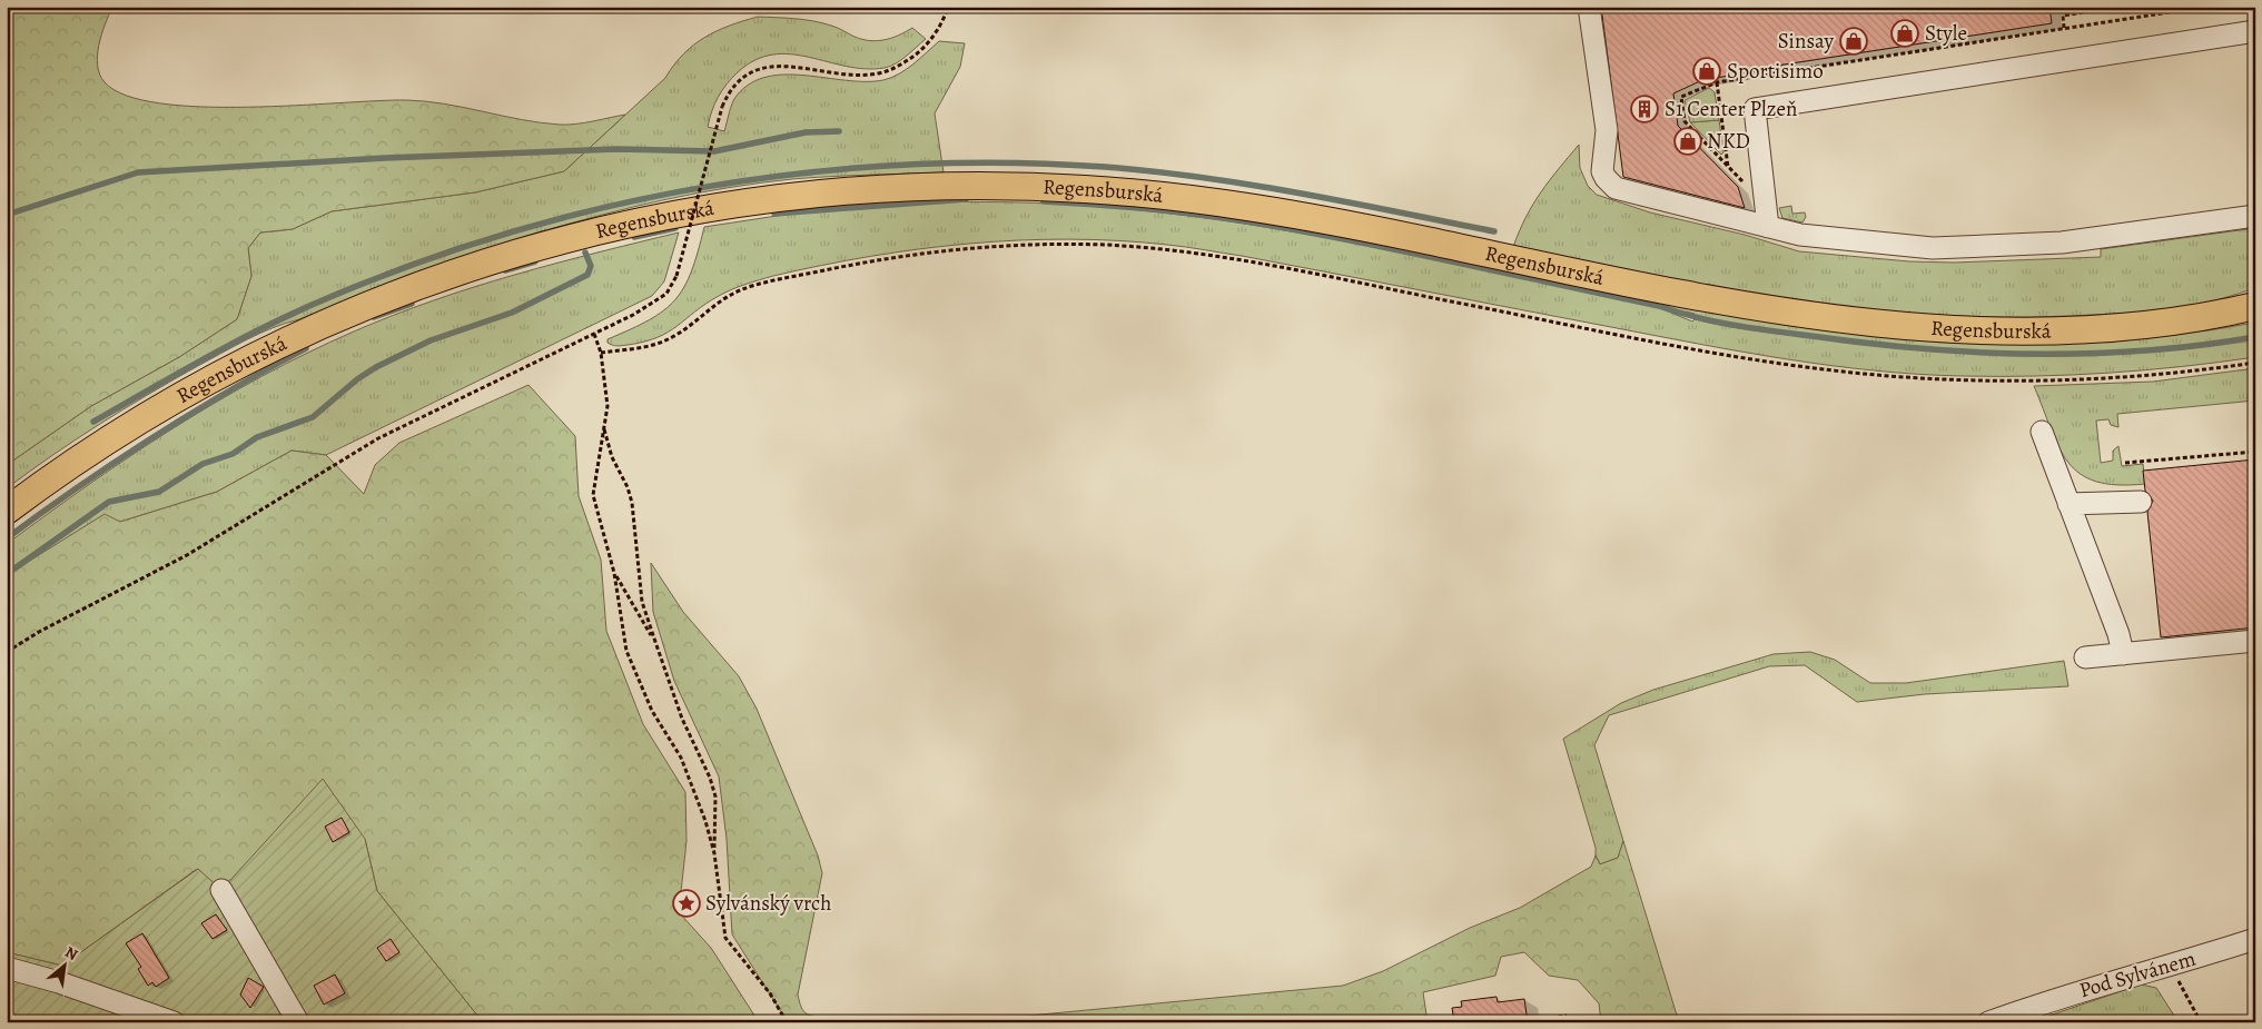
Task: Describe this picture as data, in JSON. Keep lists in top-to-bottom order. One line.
{"streets":{"main road":["Regensburská"],"street":["Pod Sylvánem"]},"places":{"shop":["Style","Sinsay","Sportisimo","NKD"],"building":["S1 Center Plzeň"],"place":["Sylvánský vrch"]},"north":"top right"}
